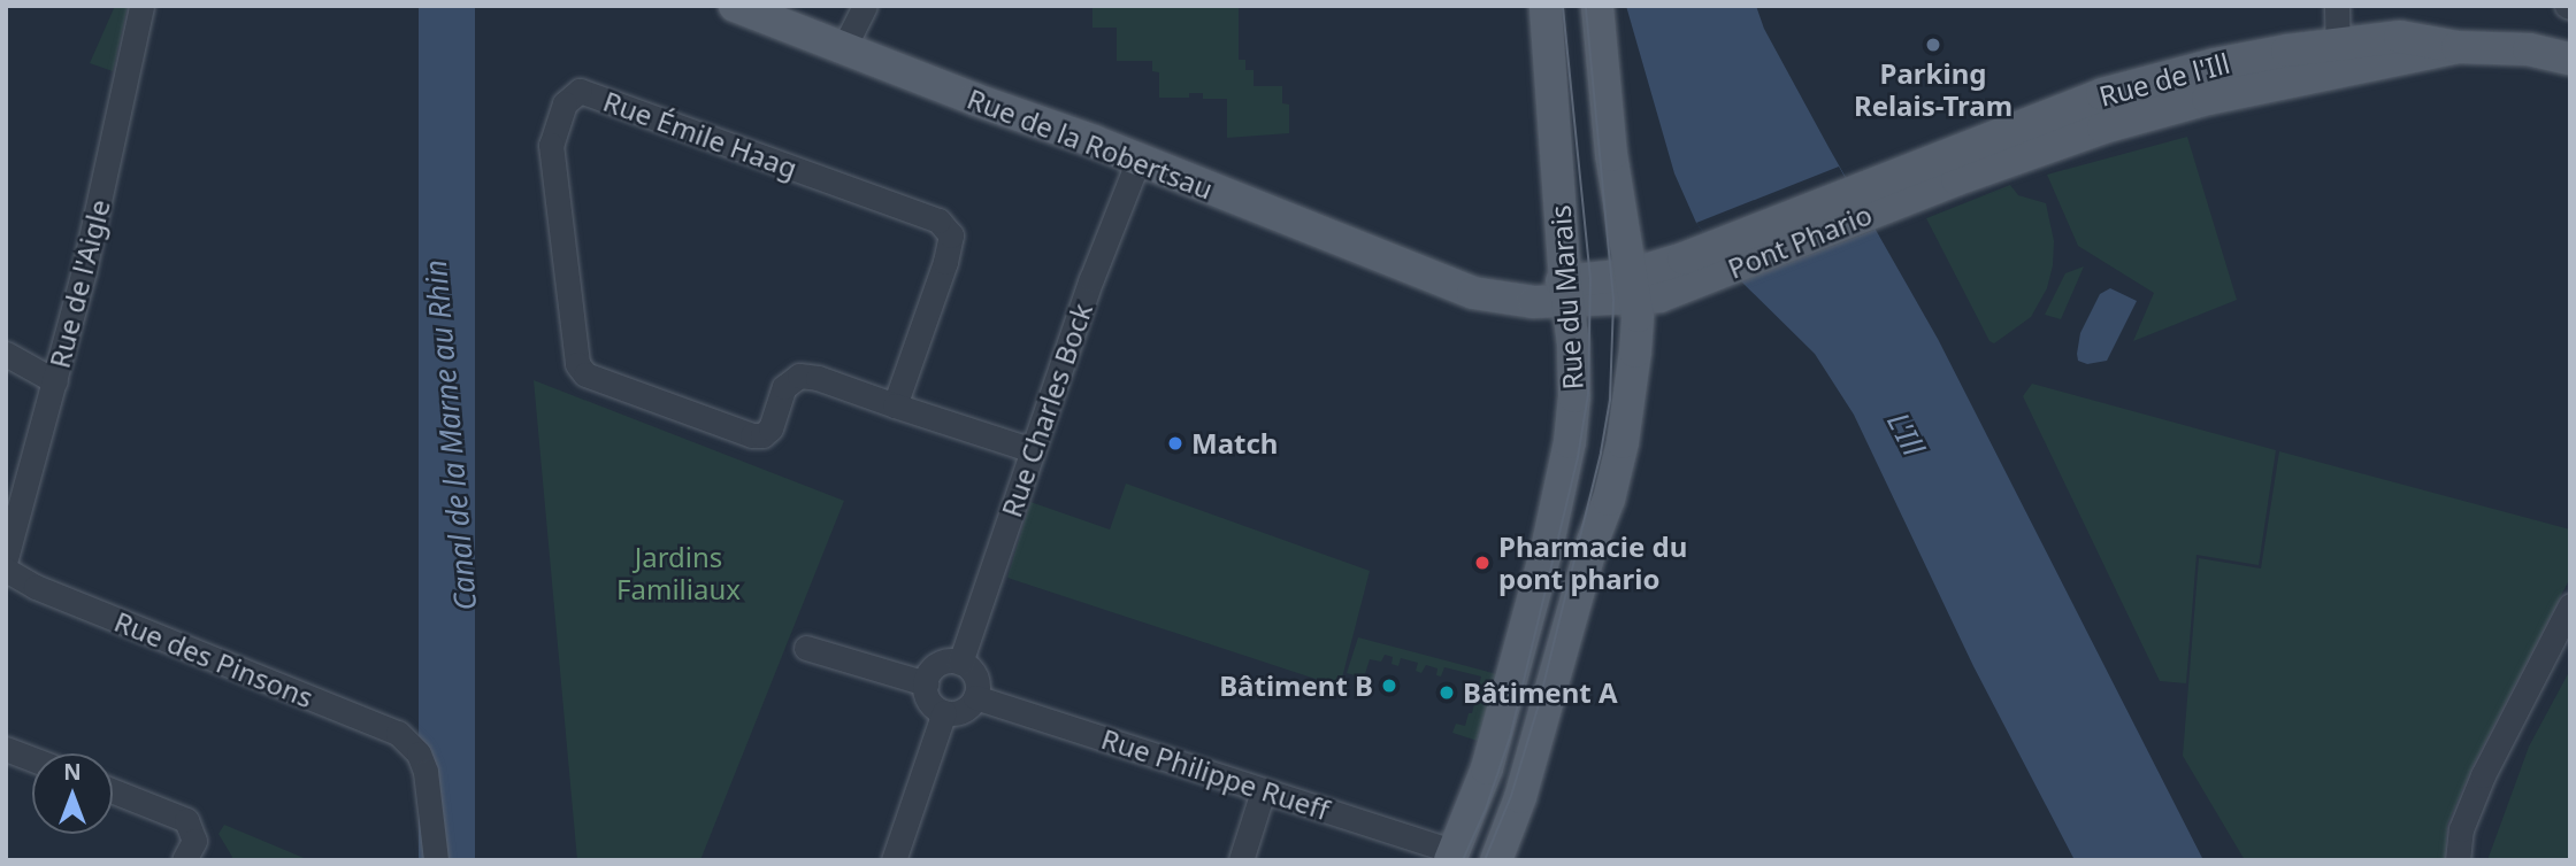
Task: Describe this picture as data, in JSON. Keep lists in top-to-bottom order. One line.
{"streets":{"main road":["Rue de l'Ill","Rue de la Robertsau","Pont Phario","Rue du Marais"],"street":["Rue Émile Haag","Rue de l'Aigle","Rue Charles Bock","Rue des Pinsons","Rue Philippe Rueff"]},"crossings":[["Rue de l'Ill","Pont Phario"],["Rue Émile Haag","Rue Charles Bock"],["Rue de la Robertsau","Rue du Marais"],["Rue de la Robertsau","Rue Charles Bock"],["Pont Phario","Rue du Marais"],["Rue du Marais","Rue Philippe Rueff"],["Rue Charles Bock","Rue Philippe Rueff"]],"water":["L'Ill","Canal de la Marne au Rhin"],"parks":["Jardins Familiaux"],"places":["Parking Relais-Tram","Match","Pharmacie du pont phario","Bâtiment B","Bâtiment A"],"north":"top"}
